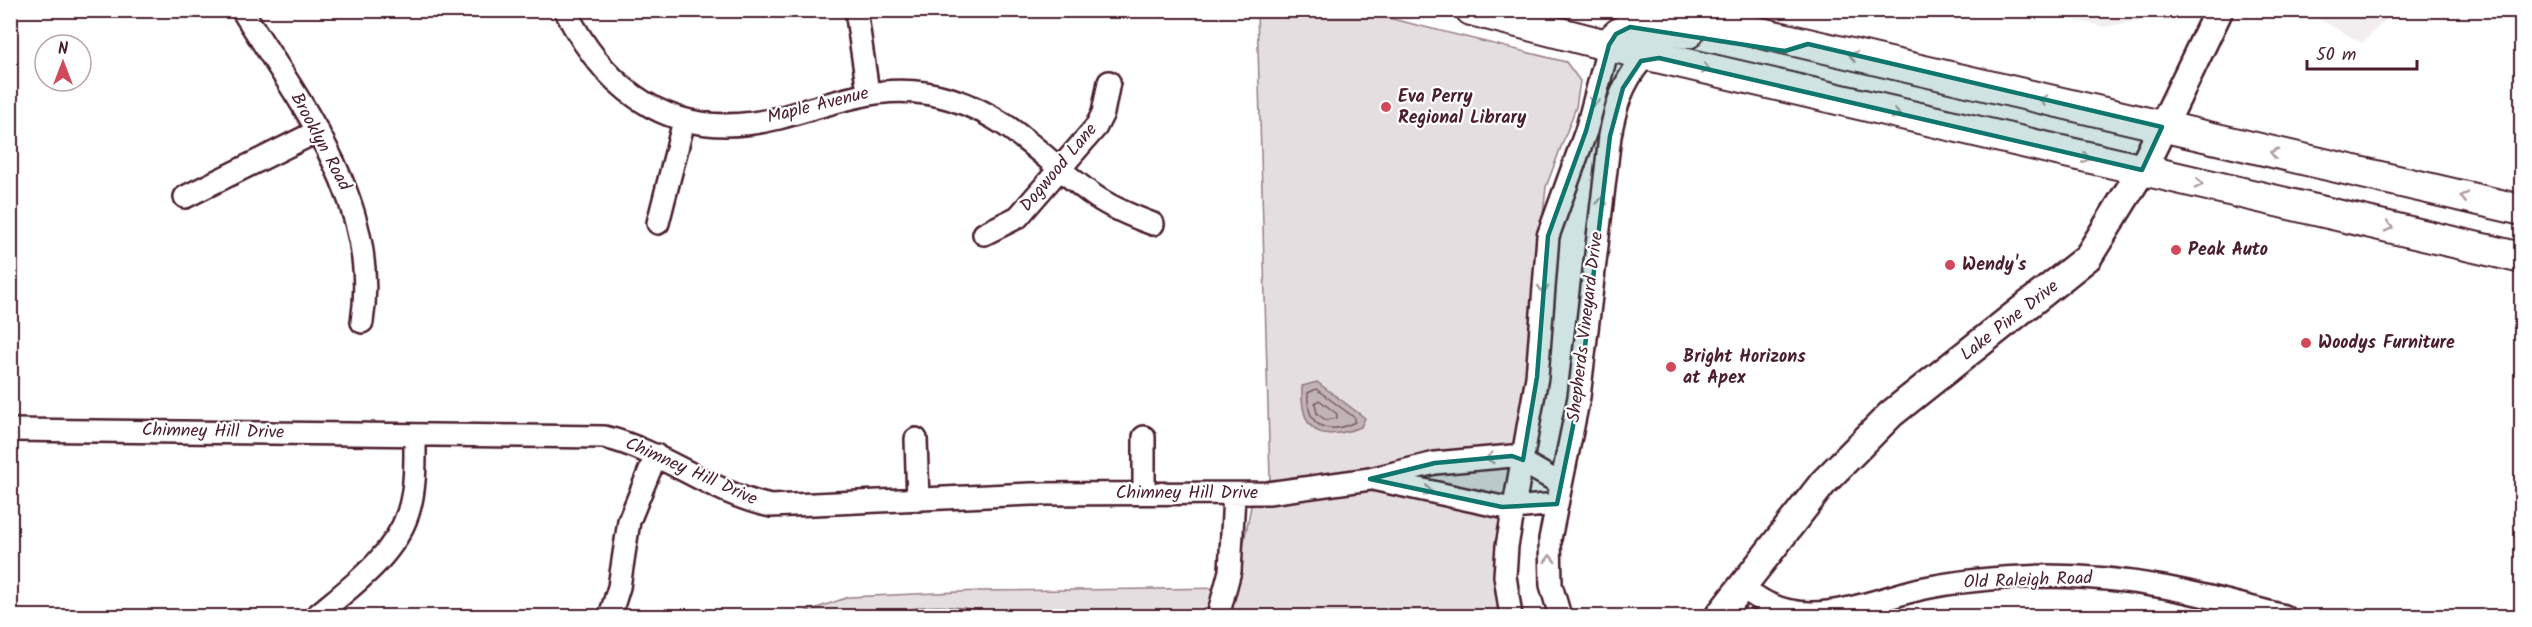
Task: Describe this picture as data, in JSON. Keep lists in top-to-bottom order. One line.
{"streets":{"main road":["Lake Pine Drive"],"street":["Maple Avenue","Brooklyn Road","Dogwood Lane","Shepherds Vineyard Drive","Chimney Hill Drive","Old Raleigh Road"]},"crossings":[["Maple Avenue","Dogwood Lane"],["Lake Pine Drive","Old Raleigh Road"],["Shepherds Vineyard Drive","Chimney Hill Drive"]],"places":["Eva Perry Regional Library","Peak Auto","Wendy's","Woodys Furniture","Bright Horizons at Apex"],"scale_bar":"50 m","north":"top"}
